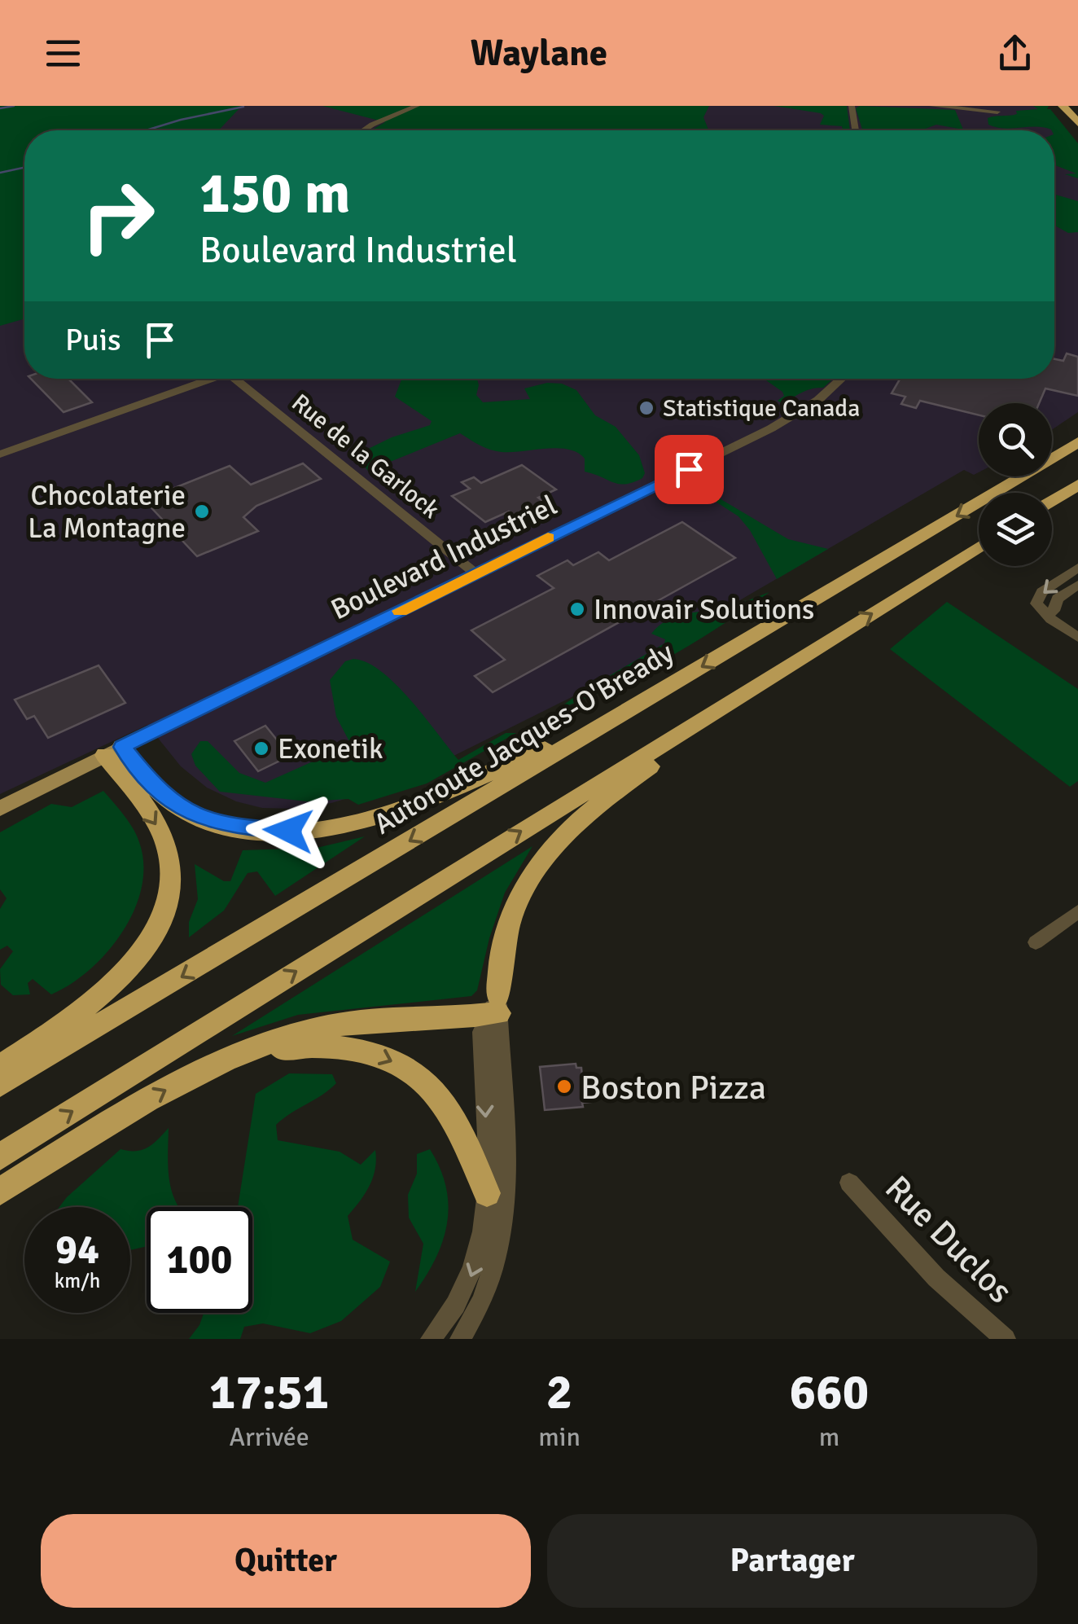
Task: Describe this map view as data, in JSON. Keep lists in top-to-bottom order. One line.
{"streets":{"highway":["Autoroute Jacques-O'Bready"],"main road":["Boulevard Industriel"],"street":["Rue de la Garlock","Rue Duclos"]},"crossings":[["Rue de la Garlock","Boulevard Industriel"]],"places":["Statistique Canada","Chocolaterie La Montagne","Innovair Solutions","Exonetik","Boston Pizza"],"page":{"header":"Waylane","turn":["150 m","Boulevard Industriel"],"then":"Puis","speed":"94 km/h","limit":"100","eta":["17:51","Arrivée","2","min","660","m"],"buttons":["Quitter","Partager"]}}
